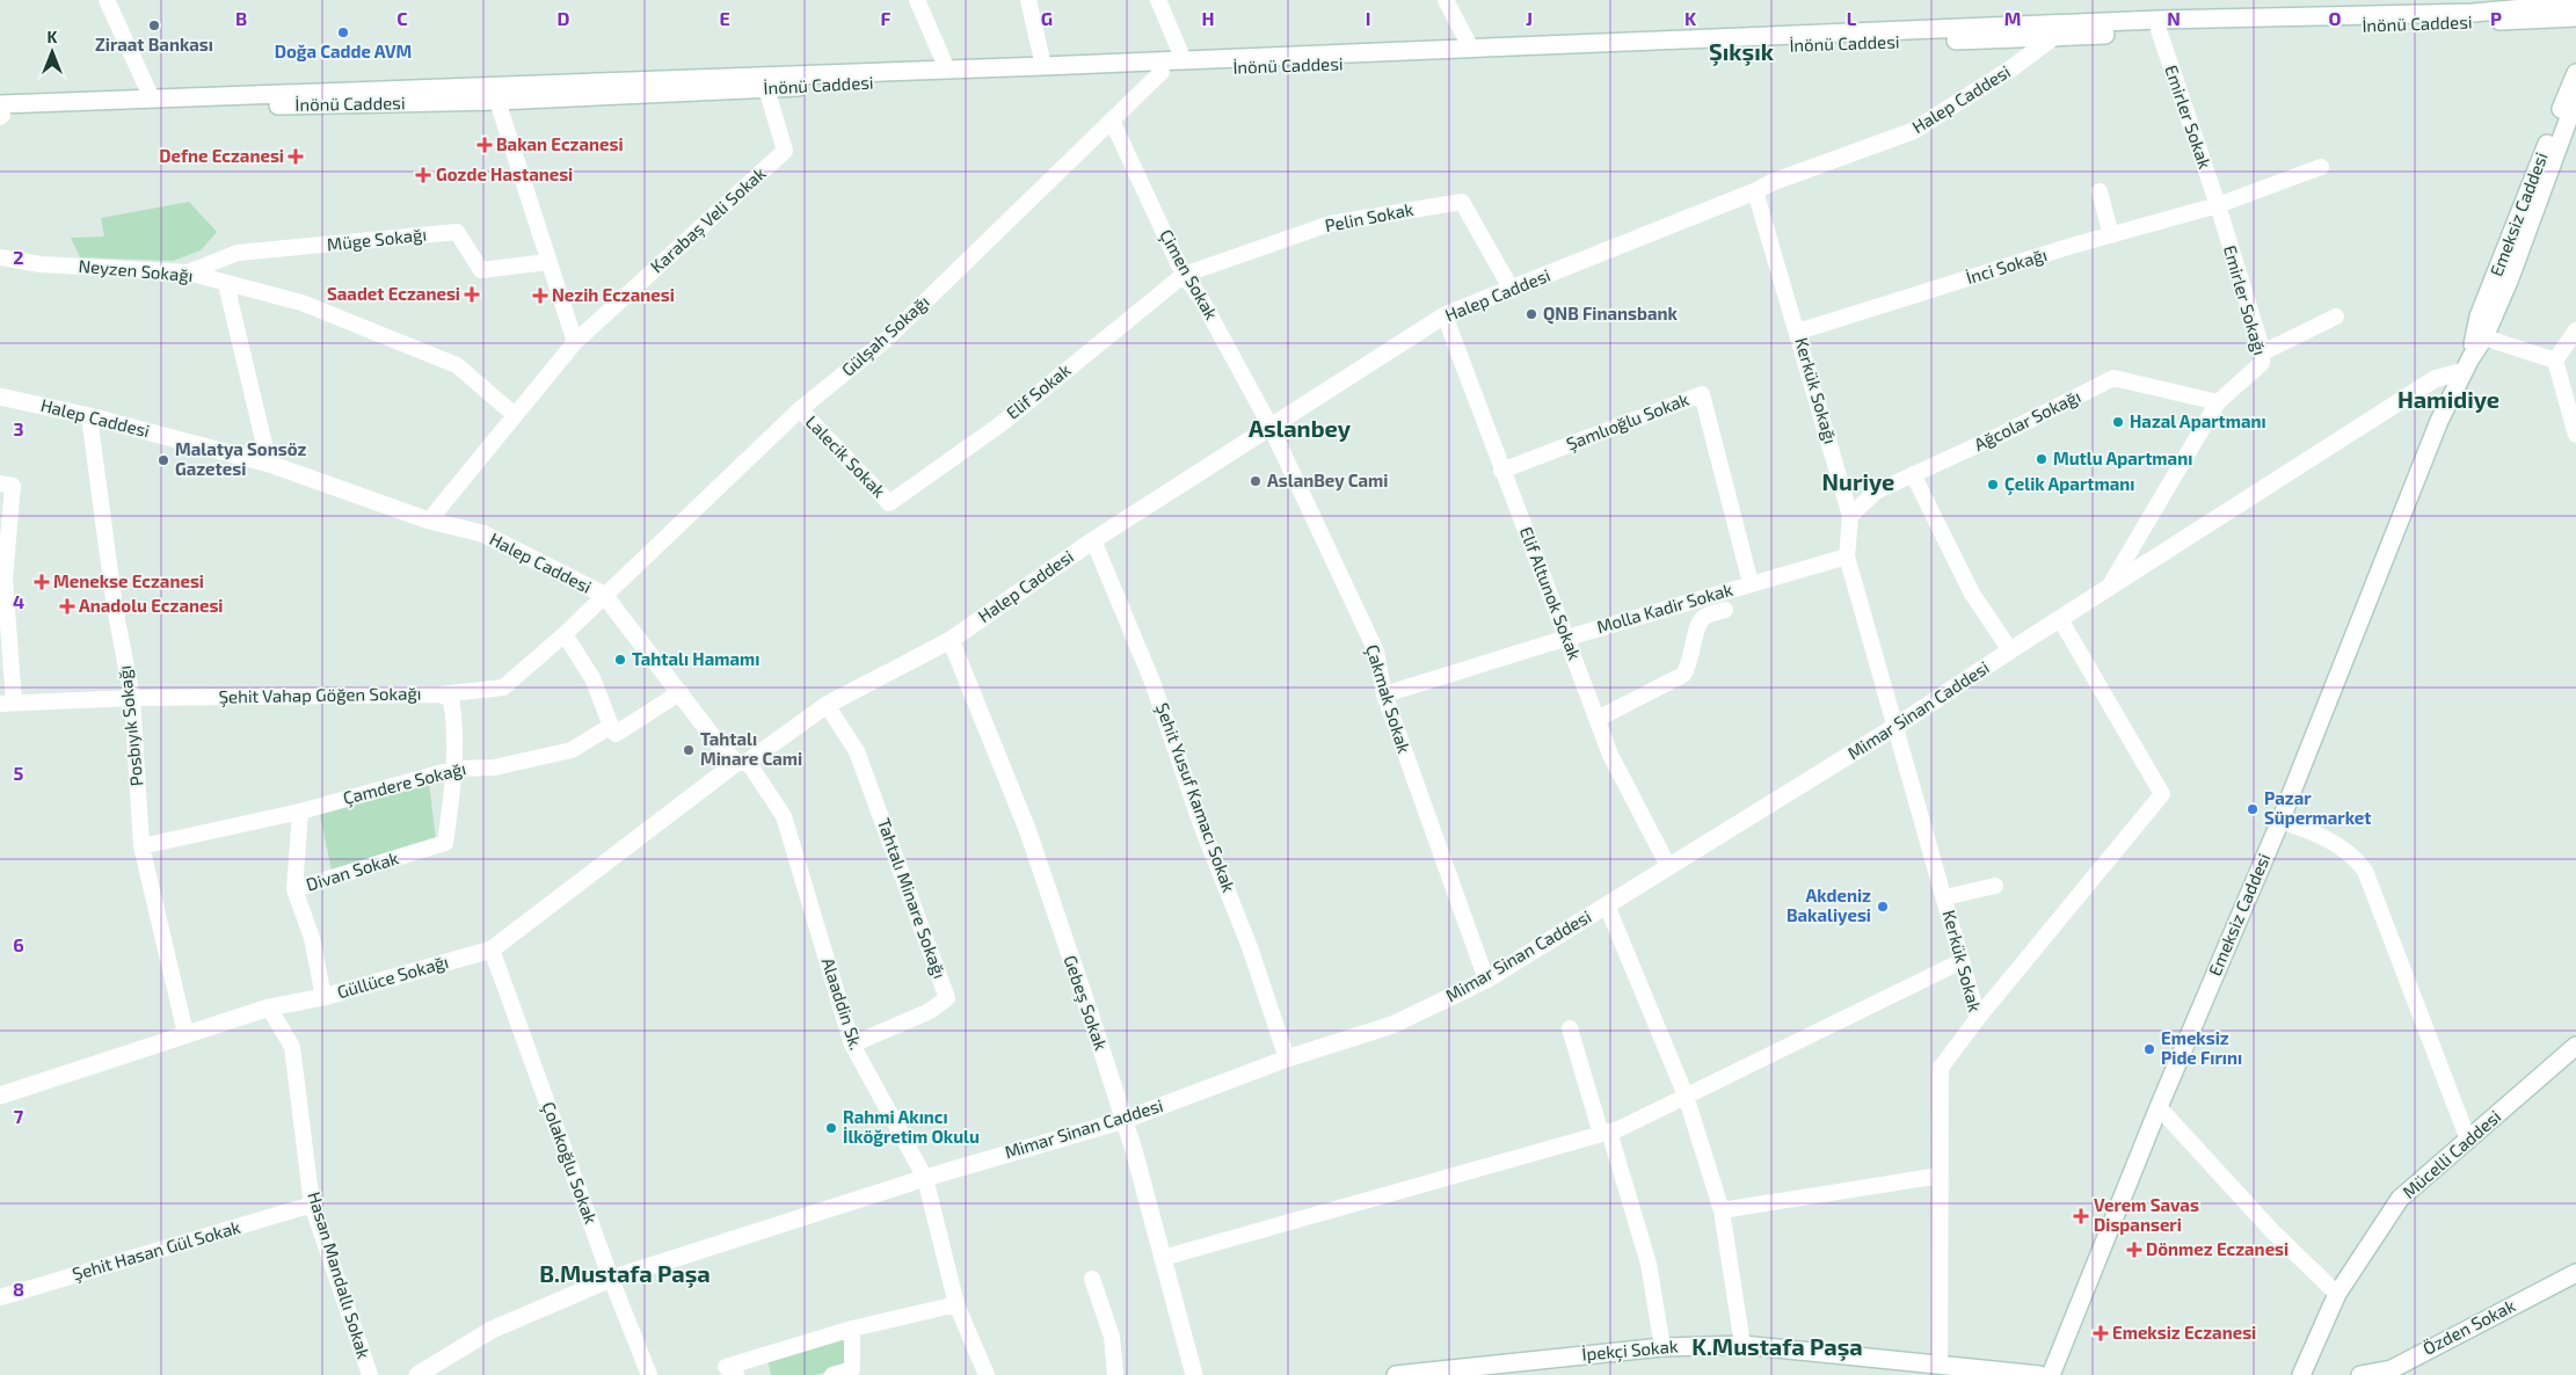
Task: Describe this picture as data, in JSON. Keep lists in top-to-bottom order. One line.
{"streets":{"main road":["İnönü Caddesi","Halep Caddesi","Emeksiz Caddesi","Mimar Sinan Caddesi","Güllüce Sokağı","Gebeş Sokak","Mücelli Caddesi","Özden Sokak","İpekçi Sokak"],"street":["Emirler Sokak","Pelin Sokak","Karabaş Veli Sokak","Müge Sokağı","İnci Sokağı","Neyzen Sokağı","Çimen Sokak","Emirler Sokağı","Gülşah Sokağı","Kerkük Sokağı","Elif Sokak","Ağcolar Sokağı","Şamlıoğlu Sokak","Lalecik Sokak","Elif Altunok Sokak","Molla Kadir Sokak","Şehit Vahap Göğen Sokağı","Çakmak Sokak","Posbıyık Sokağı","Çamdere Sokağı","Şehit Yusuf Kamacı Sokak","Divan Sokak","Tahtalı Minare Sokağı","Kerkük Sokak","Alaaddin Sk.","Çolakoğlu Sokak","Şehit Hasan Gül Sokak","Hasan Mandallı Sokak"]},"crossings":[["İnönü Caddesi","Halep Caddesi"],["İnönü Caddesi","Emirler Sokak"],["İnönü Caddesi","Karabaş Veli Sokak"],["İnönü Caddesi","Gülşah Sokağı"],["Halep Caddesi","Pelin Sokak"],["Halep Caddesi","Karabaş Veli Sokak"],["Halep Caddesi","Çimen Sokak"],["Halep Caddesi","Gülşah Sokağı"],["Halep Caddesi","Kerkük Sokağı"],["Halep Caddesi","Elif Altunok Sokak"],["Halep Caddesi","Şehit Vahap Göğen Sokağı"],["Halep Caddesi","Çakmak Sokak"],["Halep Caddesi","Posbıyık Sokağı"],["Halep Caddesi","Çamdere Sokağı"],["Halep Caddesi","Şehit Yusuf Kamacı Sokak"],["Halep Caddesi","Tahtalı Minare Sokağı"],["Halep Caddesi","Güllüce Sokağı"],["Halep Caddesi","Gebeş Sokak"],["Halep Caddesi","Alaaddin Sk."],["Emirler Sokak","İnci Sokağı"],["Emirler Sokak","Emirler Sokağı"],["Emeksiz Caddesi","Mimar Sinan Caddesi"],["Pelin Sokak","Çimen Sokak"],["Pelin Sokak","Elif Sokak"],["Karabaş Veli Sokak","Neyzen Sokağı"],["Müge Sokağı","Neyzen Sokağı"],["İnci Sokağı","Emirler Sokağı"],["İnci Sokağı","Kerkük Sokağı"],["Çimen Sokak","Gülşah Sokağı"],["Çimen Sokak","Elif Sokak"],["Çimen Sokak","Çakmak Sokak"],["Emirler Sokağı","Ağcolar Sokağı"],["Emirler Sokağı","Mimar Sinan Caddesi"],["Gülşah Sokağı","Lalecik Sokak"],["Gülşah Sokağı","Şehit Vahap Göğen Sokağı"],["Kerkük Sokağı","Ağcolar Sokağı"],["Kerkük Sokağı","Molla Kadir Sokak"],["Kerkük Sokağı","Mimar Sinan Caddesi"],["Kerkük Sokağı","Kerkük Sokak"],["Elif Sokak","Lalecik Sokak"],["Şamlıoğlu Sokak","Elif Altunok Sokak"],["Şamlıoğlu Sokak","Molla Kadir Sokak"],["Elif Altunok Sokak","Molla Kadir Sokak"],["Elif Altunok Sokak","Mimar Sinan Caddesi"],["Molla Kadir Sokak","Çakmak Sokak"],["Şehit Vahap Göğen Sokağı","Posbıyık Sokağı"],["Çakmak Sokak","Mimar Sinan Caddesi"],["Mimar Sinan Caddesi","Şehit Yusuf Kamacı Sokak"],["Mimar Sinan Caddesi","Kerkük Sokak"],["Mimar Sinan Caddesi","Gebeş Sokak"],["Mimar Sinan Caddesi","Alaaddin Sk."],["Mimar Sinan Caddesi","Çolakoğlu Sokak"],["Posbıyık Sokağı","Çamdere Sokağı"],["Posbıyık Sokağı","Güllüce Sokağı"],["Çamdere Sokağı","Divan Sokak"],["Divan Sokak","Güllüce Sokağı"],["Tahtalı Minare Sokağı","Alaaddin Sk."],["Kerkük Sokak","İpekçi Sokak"],["Güllüce Sokağı","Alaaddin Sk."],["Güllüce Sokağı","Çolakoğlu Sokak"],["Güllüce Sokağı","Hasan Mandallı Sokak"],["Şehit Hasan Gül Sokak","Hasan Mandallı Sokak"]],"districts":["Şıkşık","Hamidiye","Aslanbey","Nuriye","B.Mustafa Paşa","K.Mustafa Paşa"],"places":{"other":["Ziraat Bankası","Doğa Cadde AVM","QNB Finansbank","Hazal Apartmanı","Mutlu Apartmanı","Malatya Sonsöz Gazetesi","AslanBey Cami","Çelik Apartmanı","Tahtalı Hamamı","Tahtalı Minare Cami","Pazar Süpermarket","Akdeniz Bakaliyesi","Emeksiz Pide Fırını","Rahmi Akıncı İlköğretim Okulu"],"health":["Bakan Eczanesi","Defne Eczanesi","Gozde Hastanesi","Saadet Eczanesi","Nezih Eczanesi","Menekse Eczanesi","Anadolu Eczanesi","Verem Savas Dispanseri","Dönmez Eczanesi","Emeksiz Eczanesi"]},"north":"top","grid":{"columns":["B","C","D","E","F","G","H","I","J","K","L","M","N","O","P"],"rows":["2","3","4","5","6","7","8"]}}
